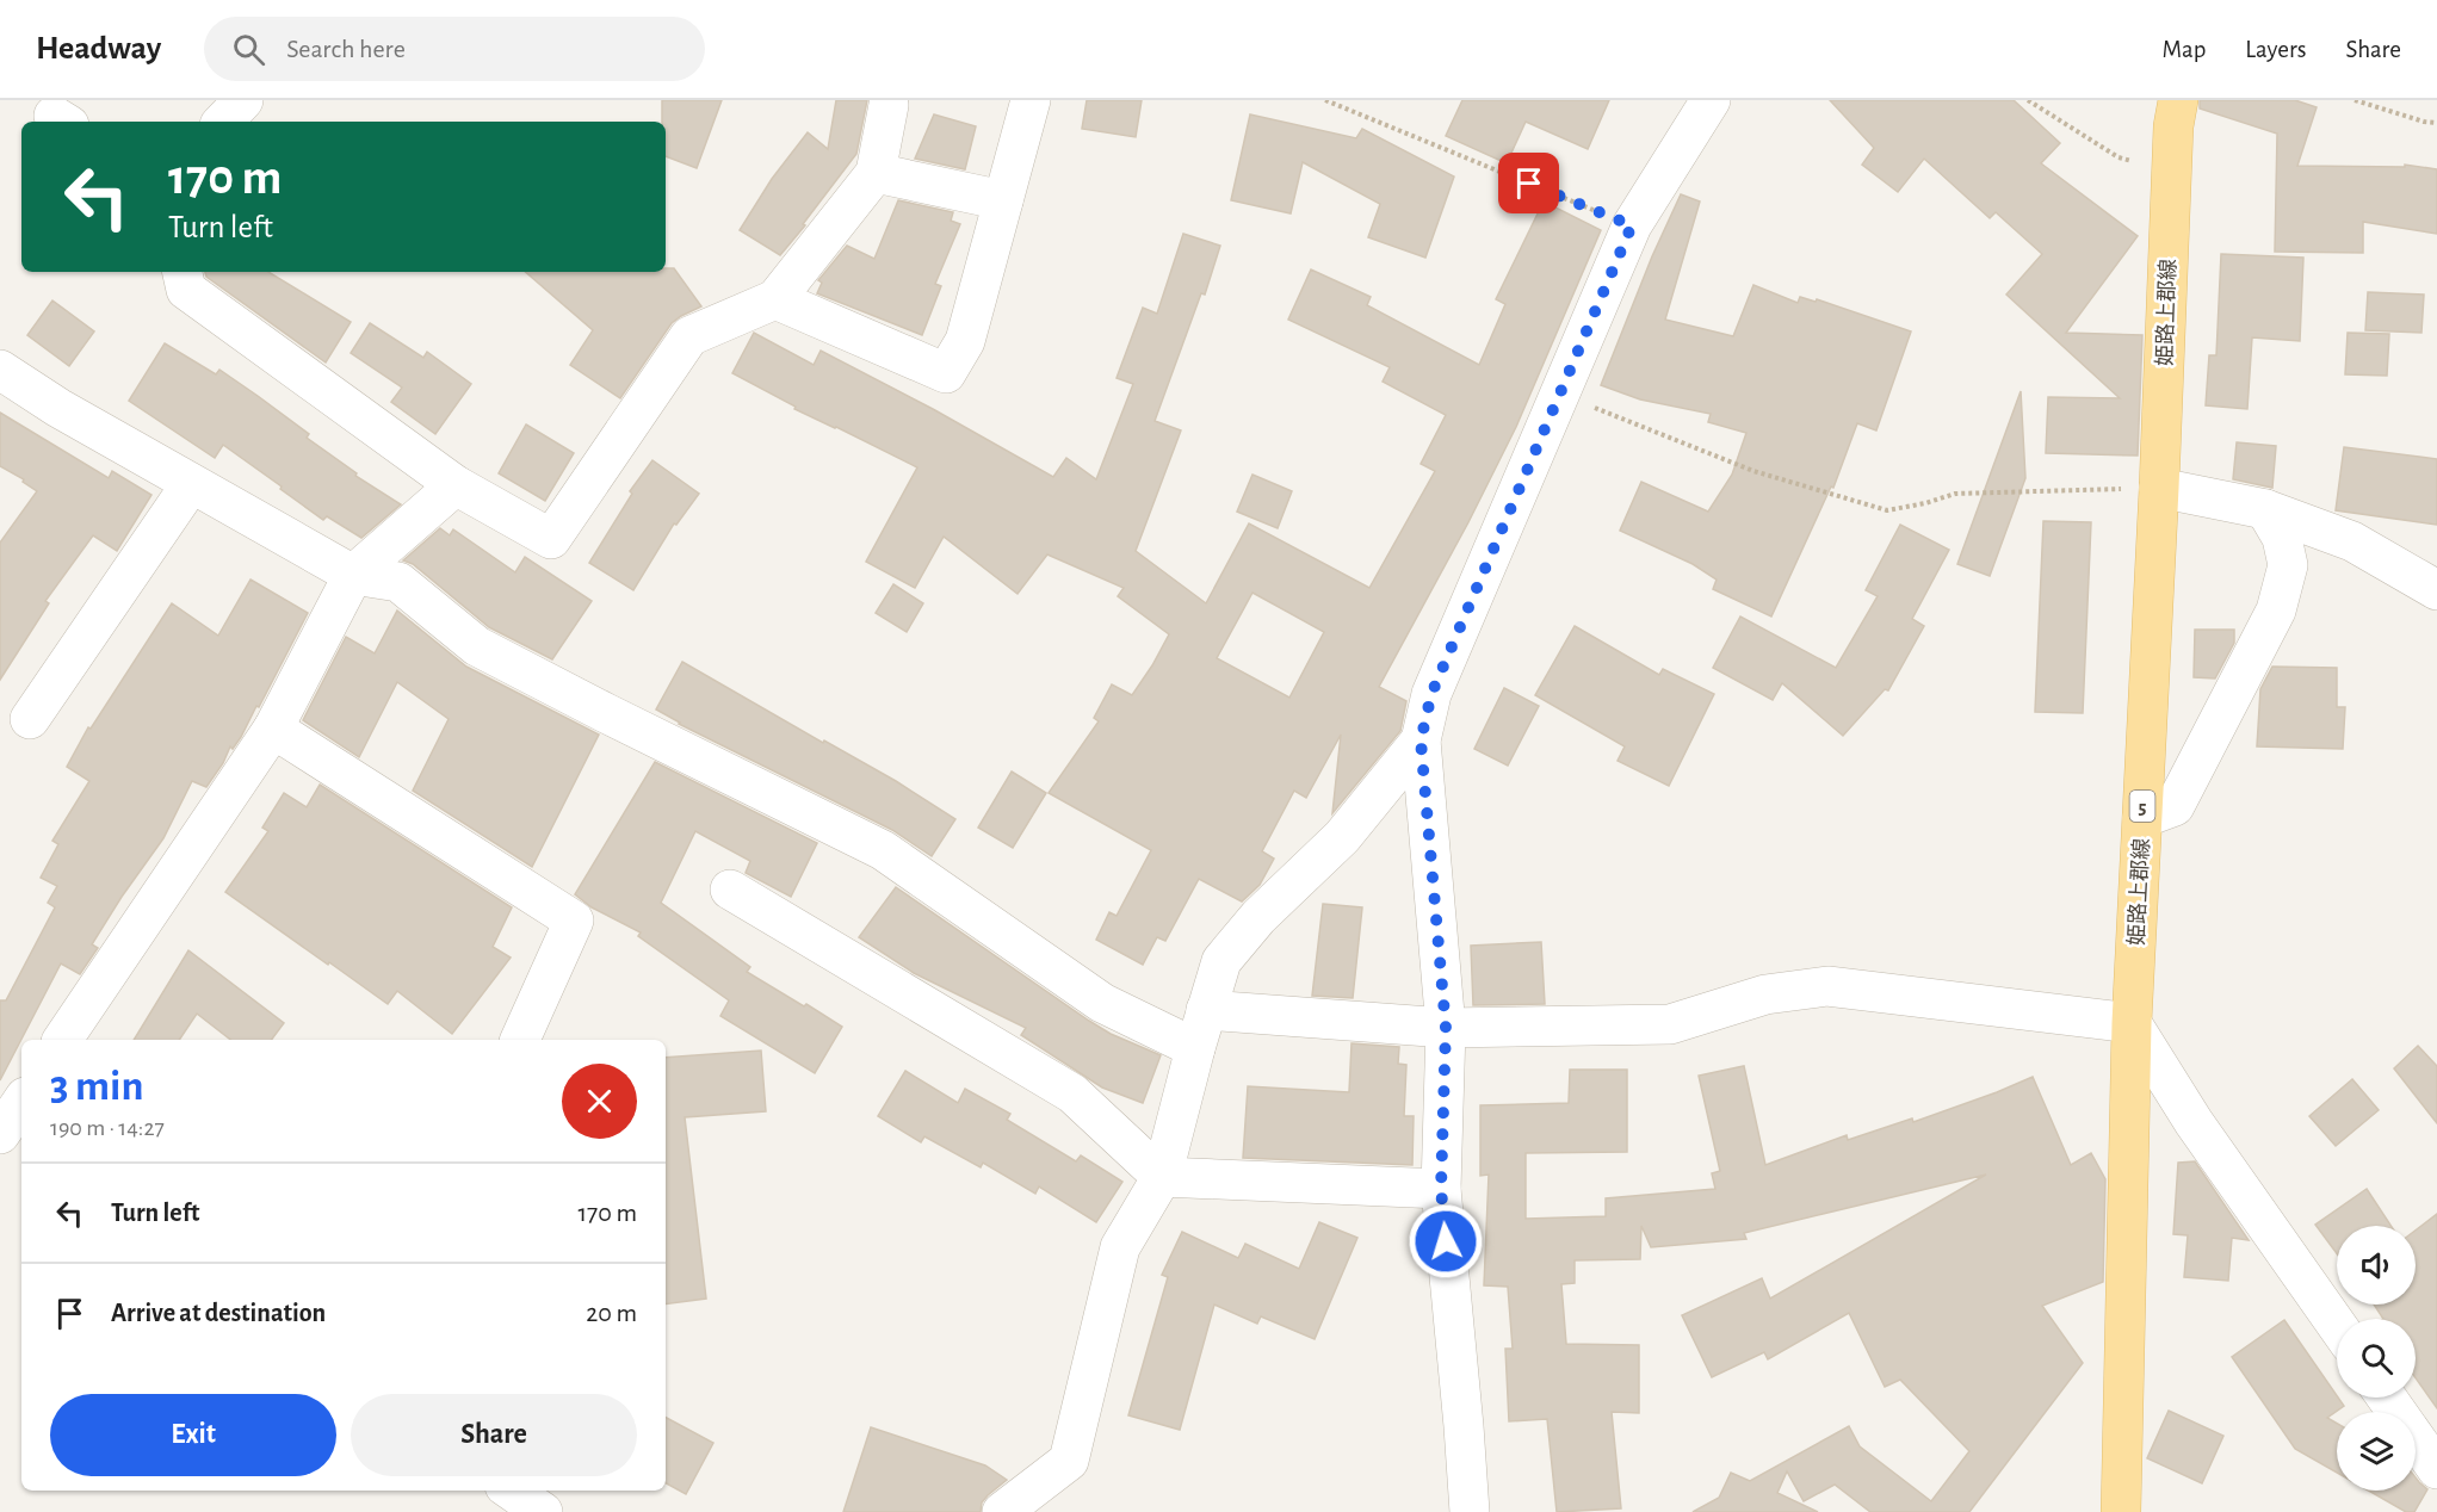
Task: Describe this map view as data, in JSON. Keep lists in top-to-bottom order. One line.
{"streets":{"main road":["姫路上郡線","5"]},"page":{"header":"Headway","search":"Search here","nav":["Map","Layers","Share"],"turn":["170 m","Turn left"],"heading":["3 min","190 m · 14:27"],"list":[{"name":"Turn left","value":"170 m"},{"name":"Arrive at destination","value":"20 m"}],"buttons":["Exit","Share"]}}
